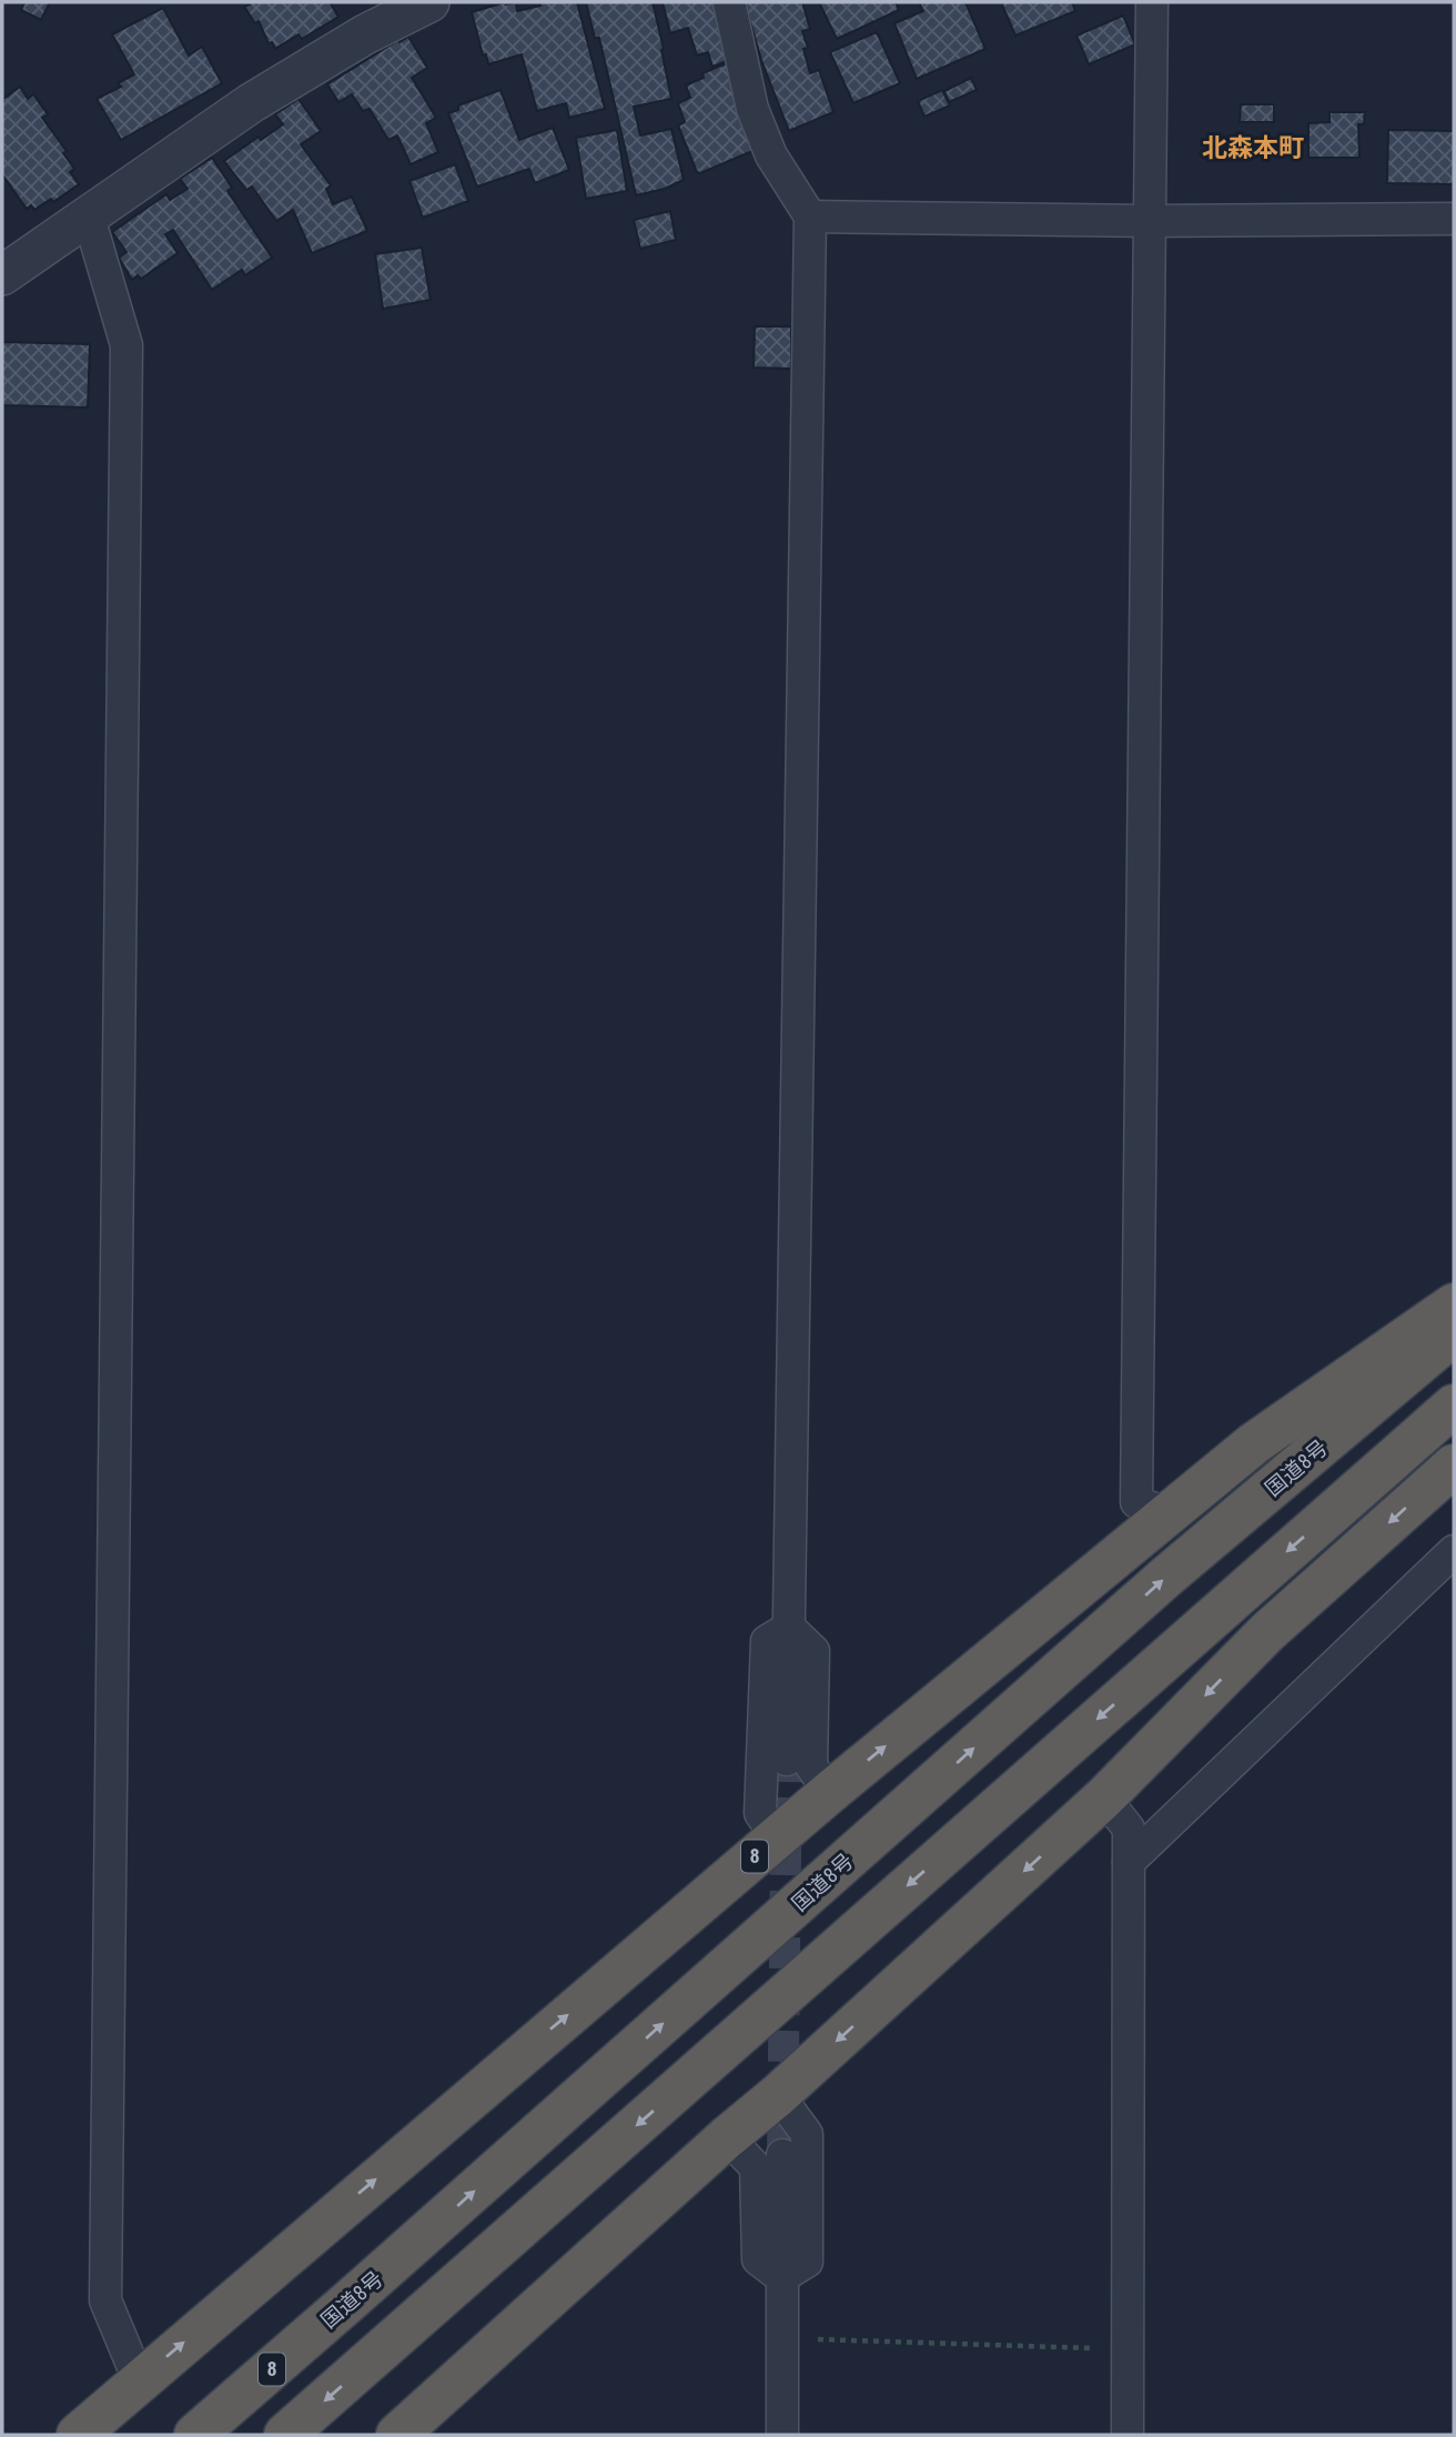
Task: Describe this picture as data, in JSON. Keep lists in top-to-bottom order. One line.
{"streets":{"highway":["国道8号","8"]},"districts":["北森本町"]}
